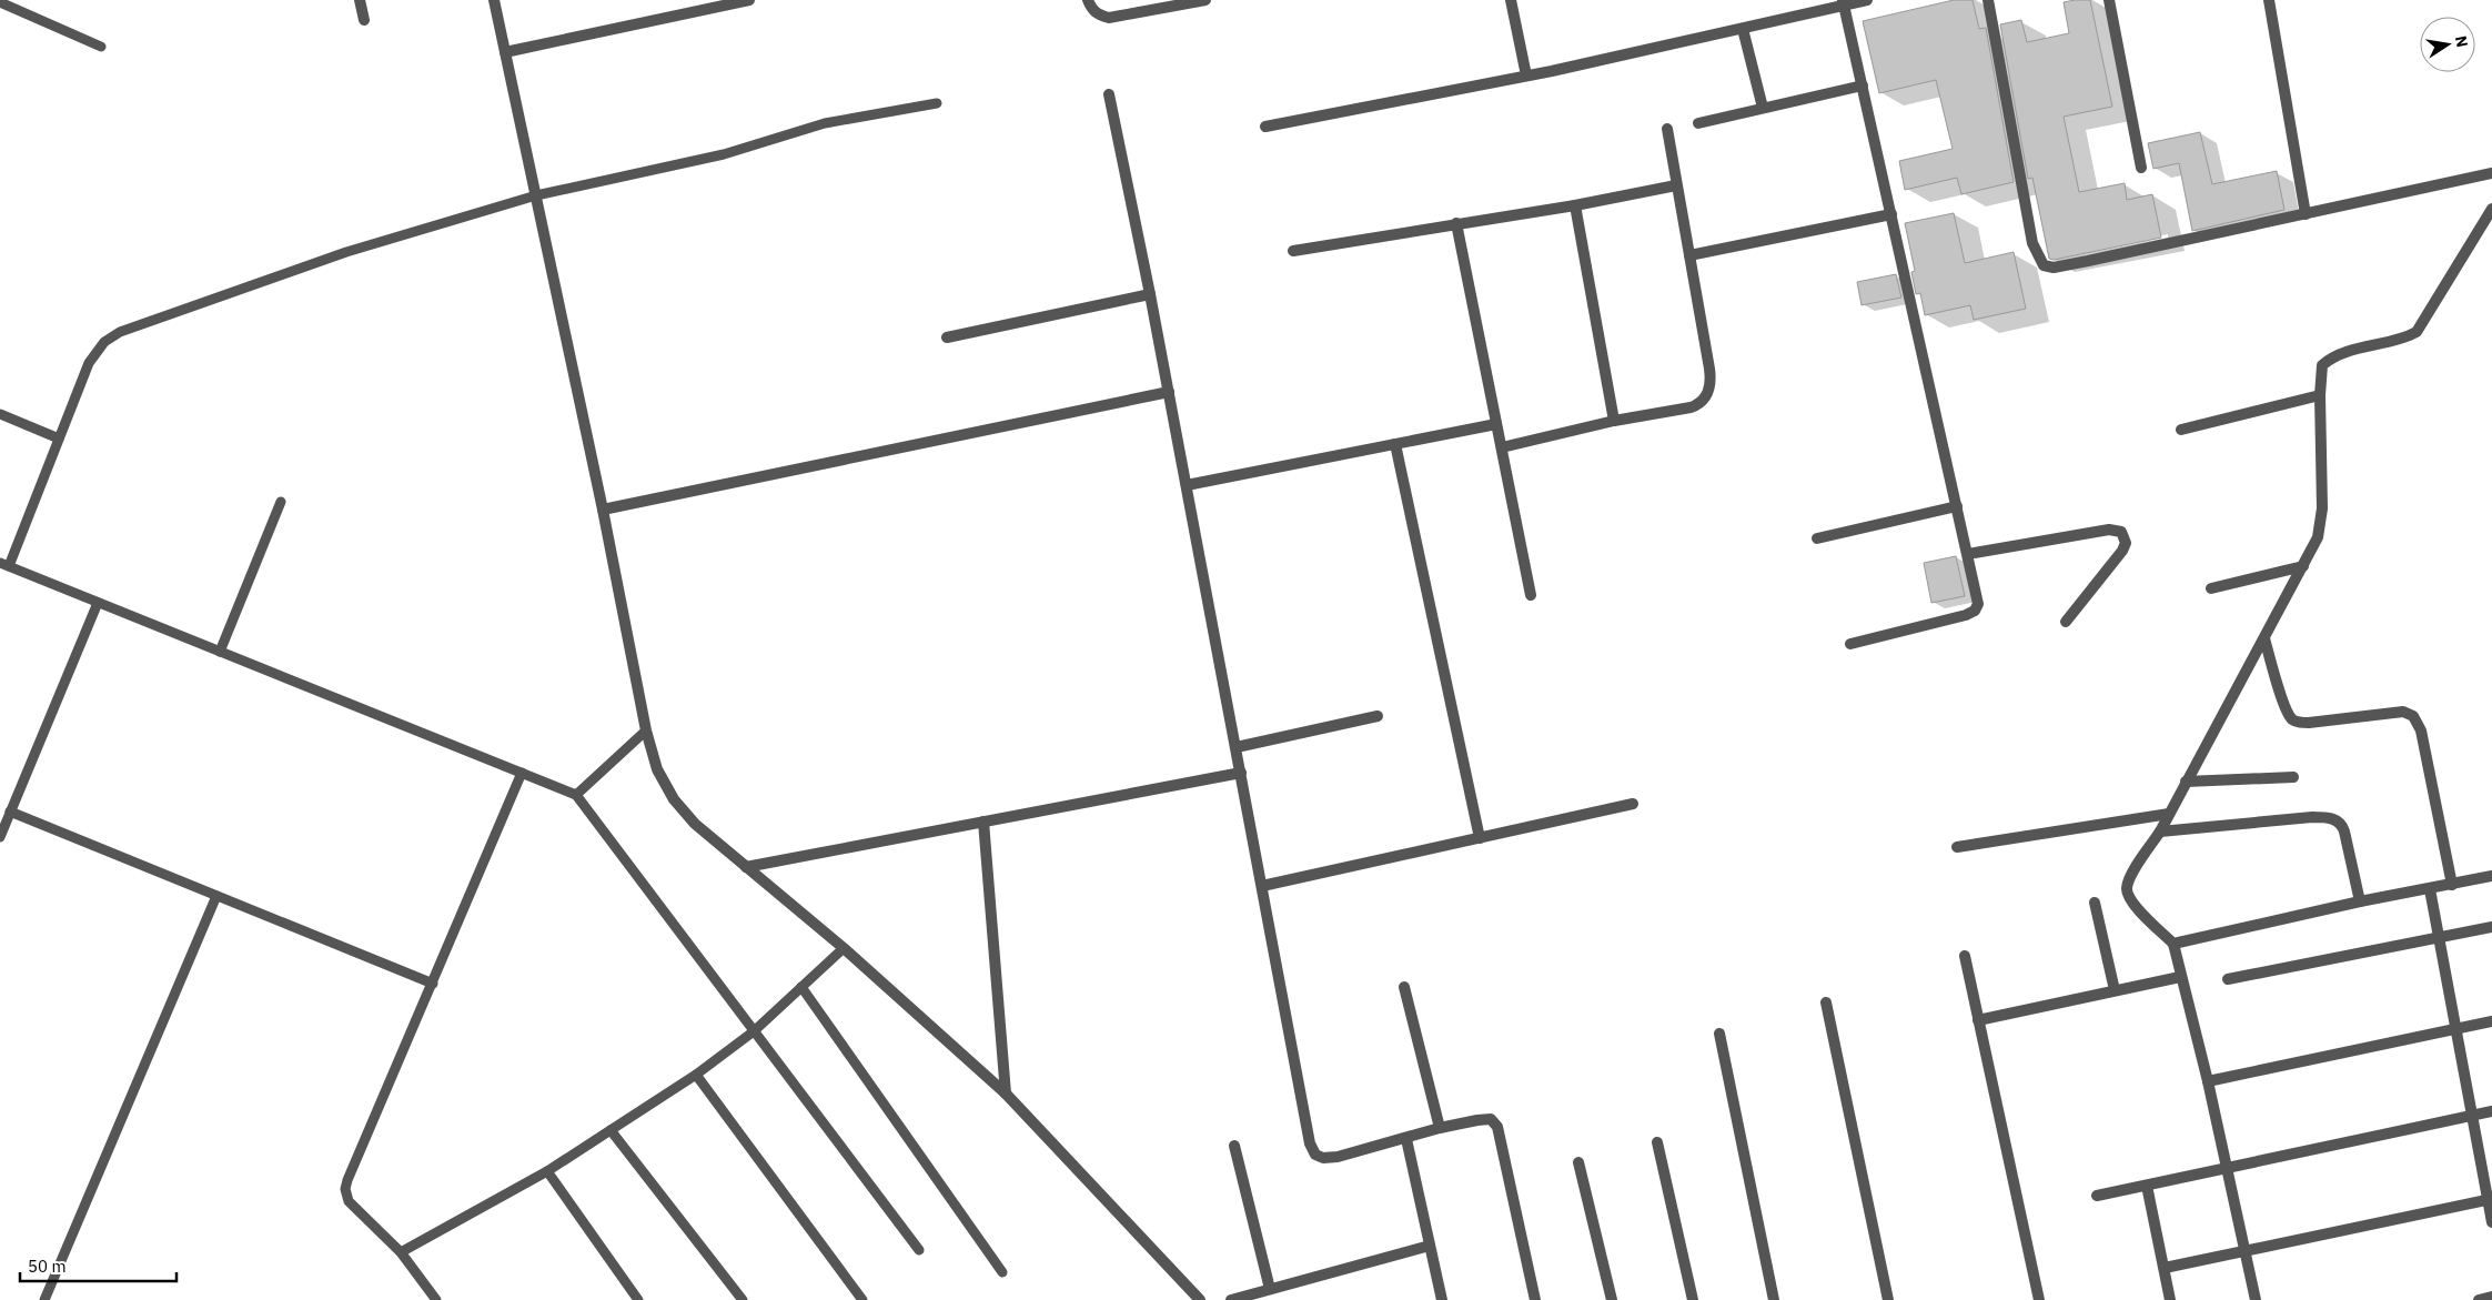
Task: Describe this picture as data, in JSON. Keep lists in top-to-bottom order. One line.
{"scale_bar":"50 m","north":"right"}
